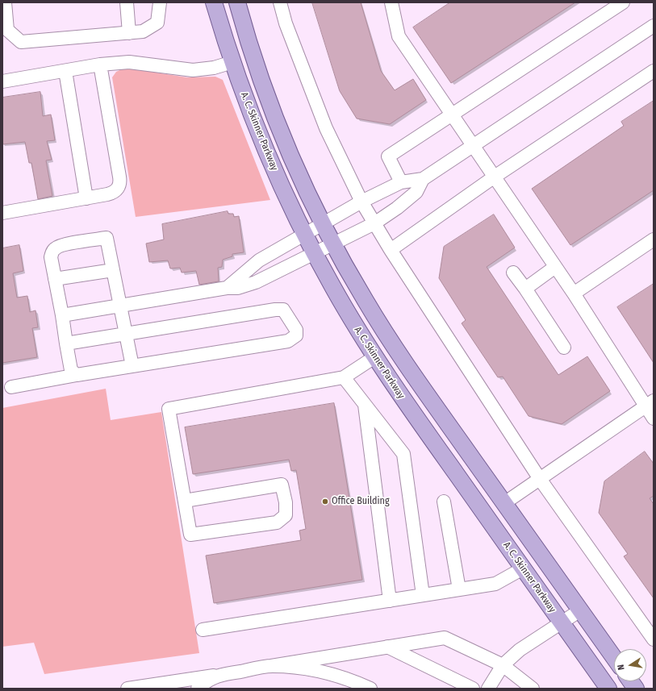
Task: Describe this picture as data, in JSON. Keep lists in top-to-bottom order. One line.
{"streets":{"main road":["A. C. Skinner Parkway"]},"places":["Office Building"],"north":"left"}
